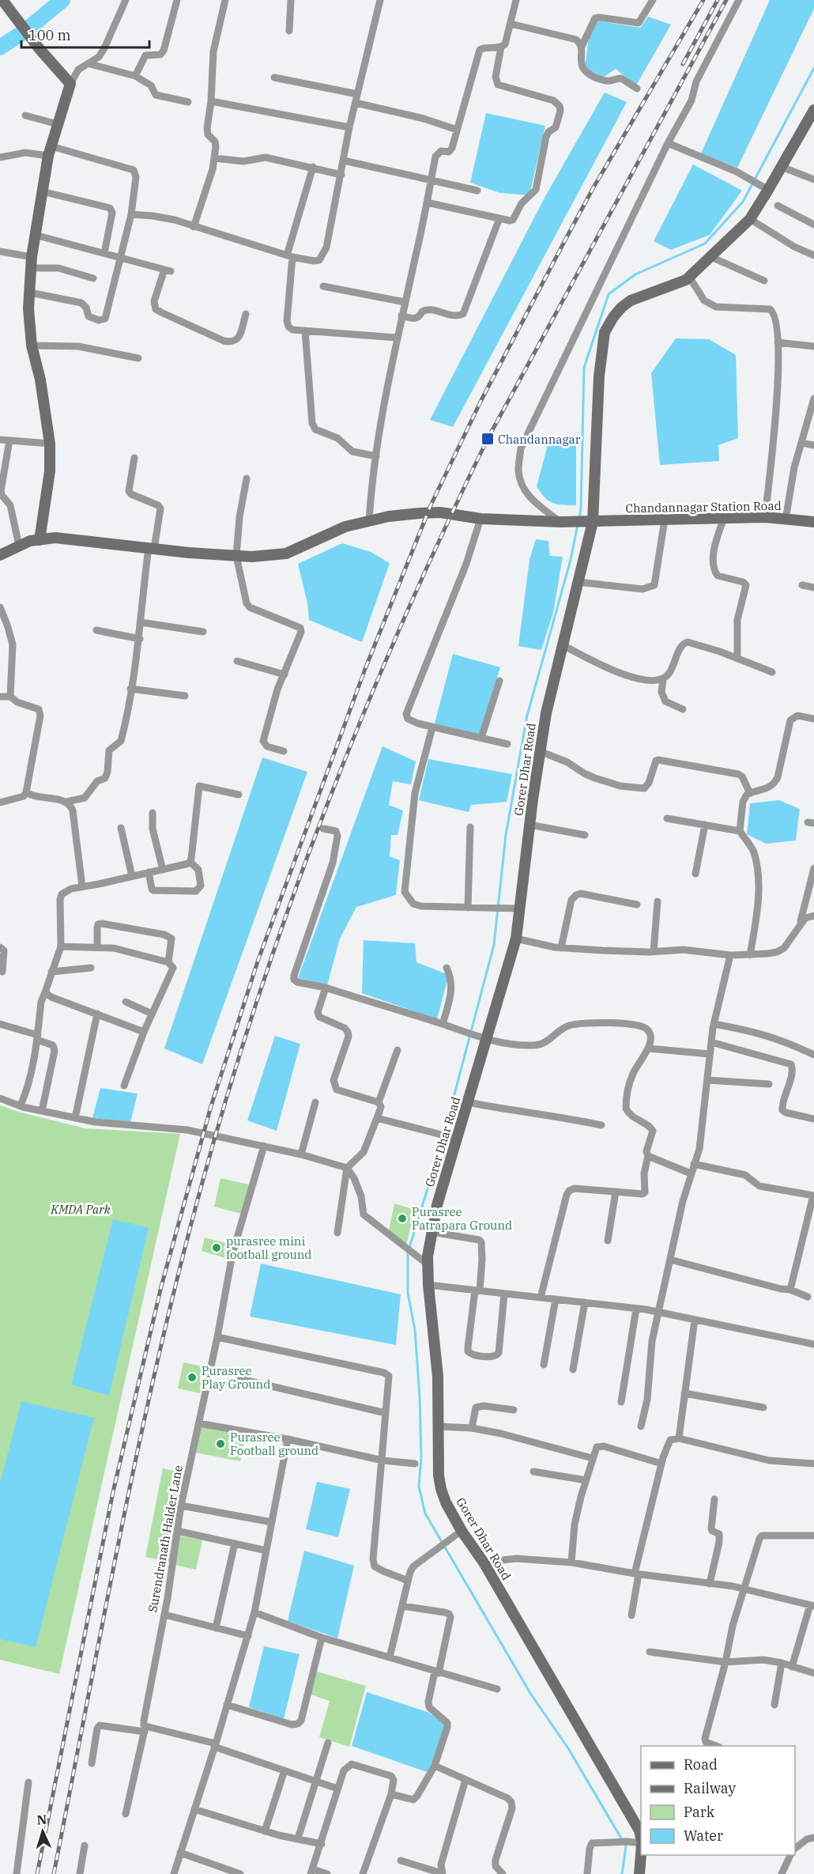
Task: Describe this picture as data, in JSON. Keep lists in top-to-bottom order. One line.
{"streets":{"street":["Chandannagar Station Road","Gorer Dhar Road","Surendranath Halder Lane"]},"crossings":[["Chandannagar Station Road","Gorer Dhar Road"]],"parks":["KMDA Park"],"places":{"transit":["Chandannagar"],"other":["Purasree Patrapara Ground","purasree mini football ground","Purasree Play Ground","Purasree Football ground"]},"legend":["Road","Railway","Park","Water"],"scale_bar":"100 m","north":"top"}
